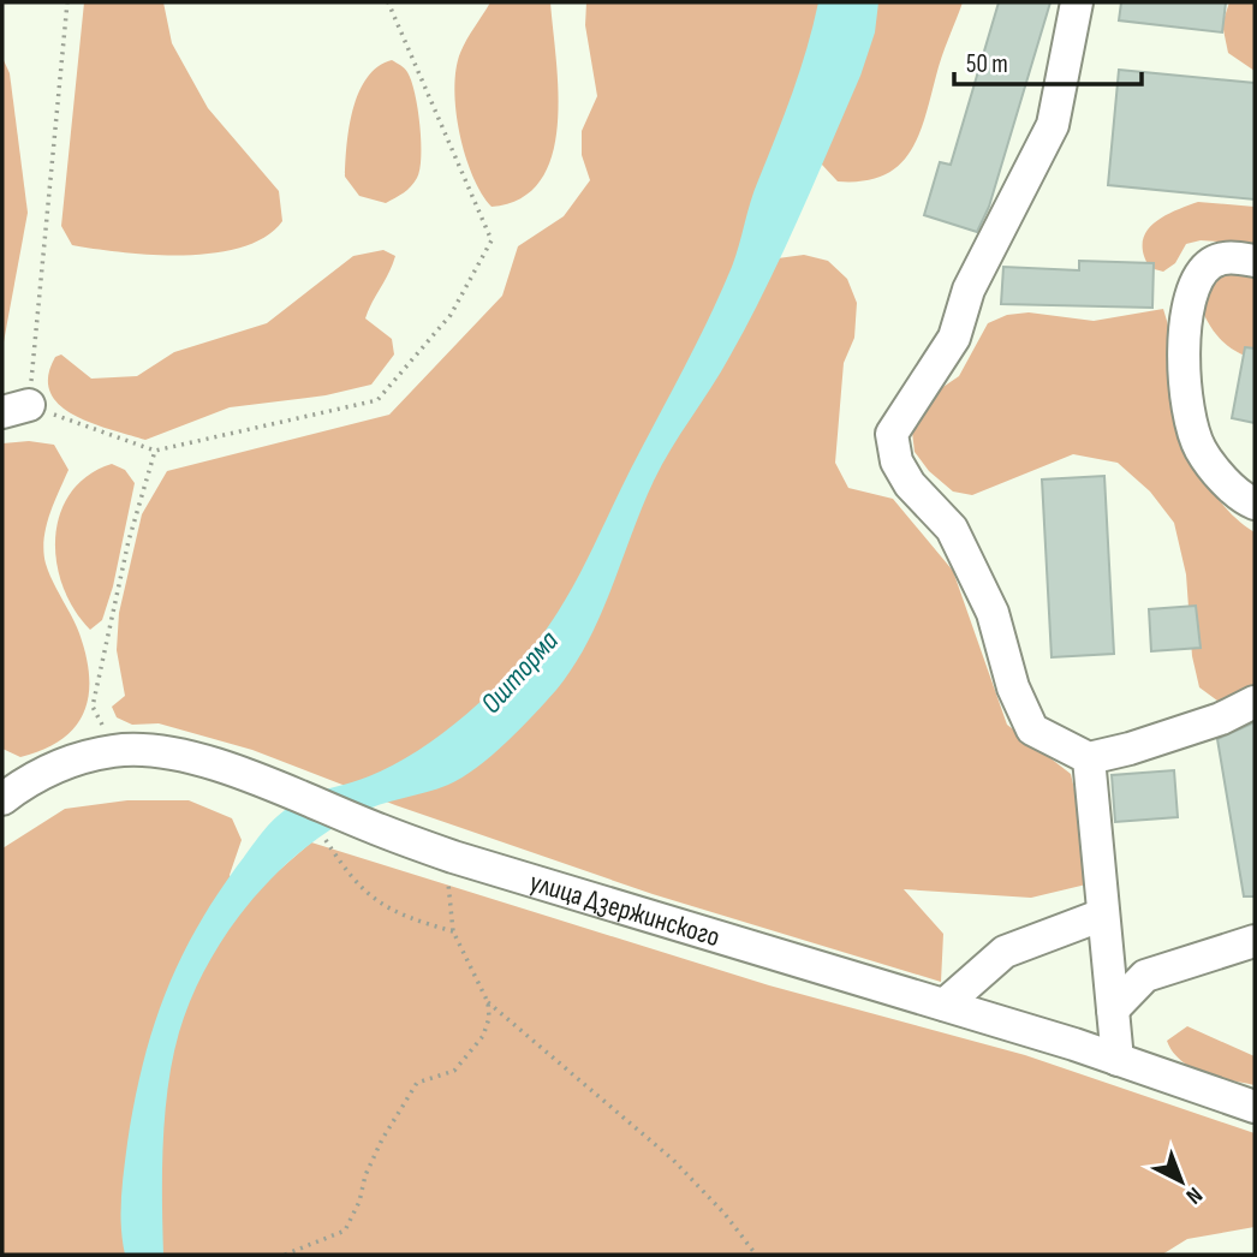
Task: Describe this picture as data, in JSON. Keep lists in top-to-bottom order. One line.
{"streets":{"street":["улица Дзержинского"]},"water":["Ошторма"],"scale_bar":"50 m","north":"bottom right"}
